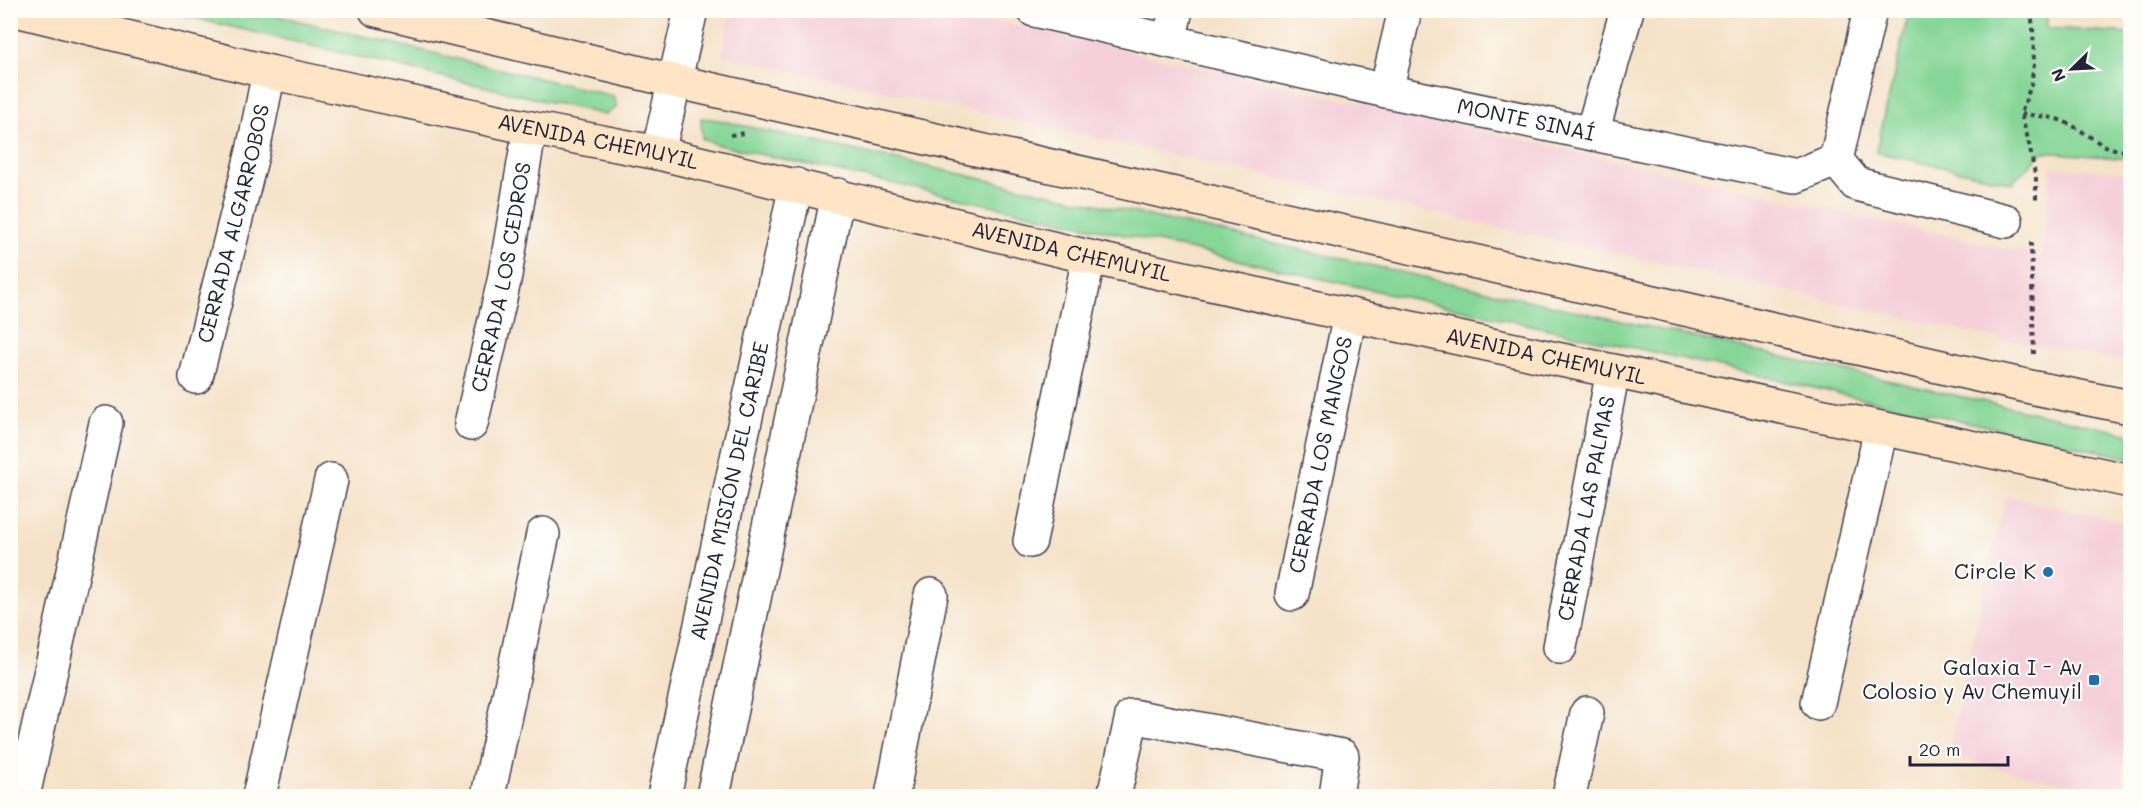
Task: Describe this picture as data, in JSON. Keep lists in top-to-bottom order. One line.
{"streets":{"main road":["AVENIDA CHEMUYIL"],"street":["MONTE SINAÍ","CERRADA ALGARROBOS","CERRADA LOS CEDROS","CERRADA LOS MANGOS","AVENIDA MISIÓN DEL CARIBE","CERRADA LAS PALMAS"]},"crossings":[["AVENIDA CHEMUYIL","CERRADA ALGARROBOS"],["AVENIDA CHEMUYIL","CERRADA LOS CEDROS"],["AVENIDA CHEMUYIL","CERRADA LOS MANGOS"],["AVENIDA CHEMUYIL","AVENIDA MISIÓN DEL CARIBE"],["AVENIDA CHEMUYIL","CERRADA LAS PALMAS"]],"places":{"other":["Circle K"],"transit":["Galaxia I - Av Colosio y Av Chemuyil"]},"scale_bar":"20 m","north":"bottom left"}
